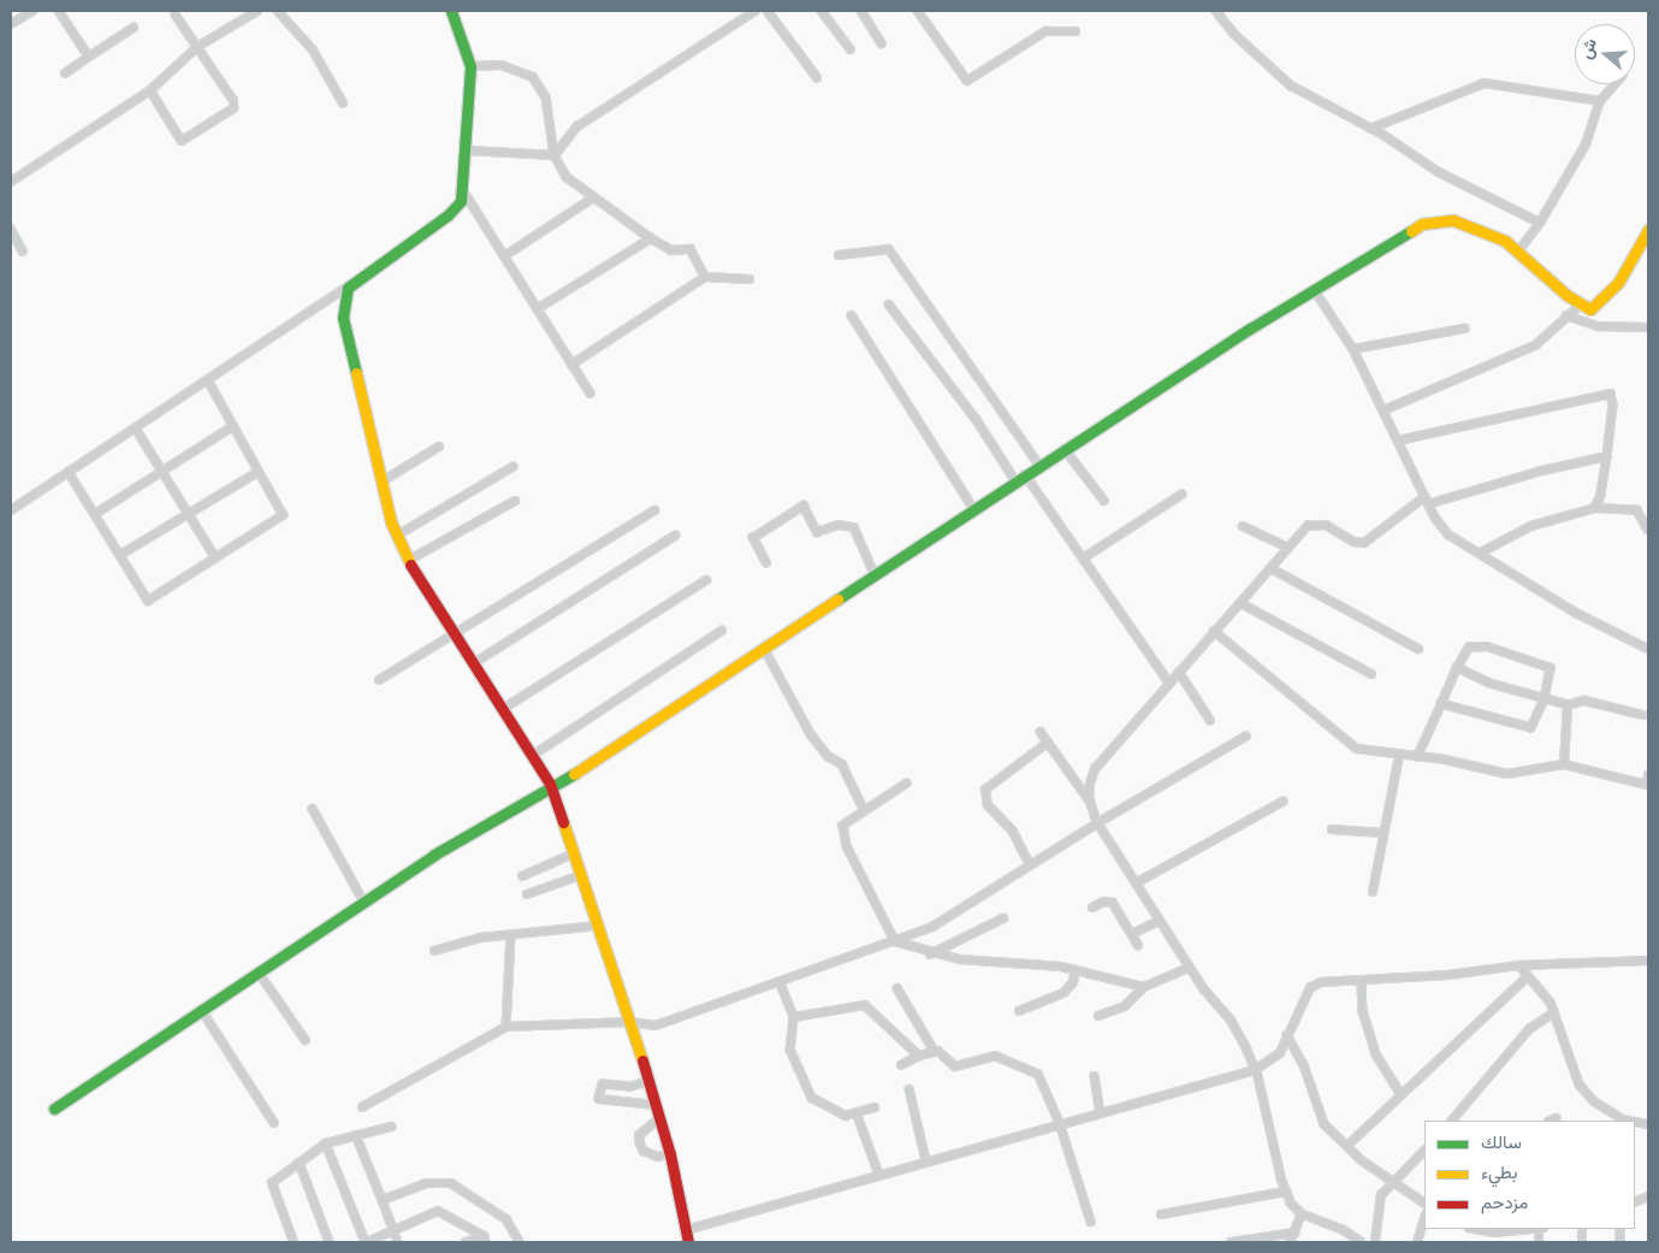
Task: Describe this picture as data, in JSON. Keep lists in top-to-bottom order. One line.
{"legend":["سالك","بطيء","مزدحم"],"north":"left"}
